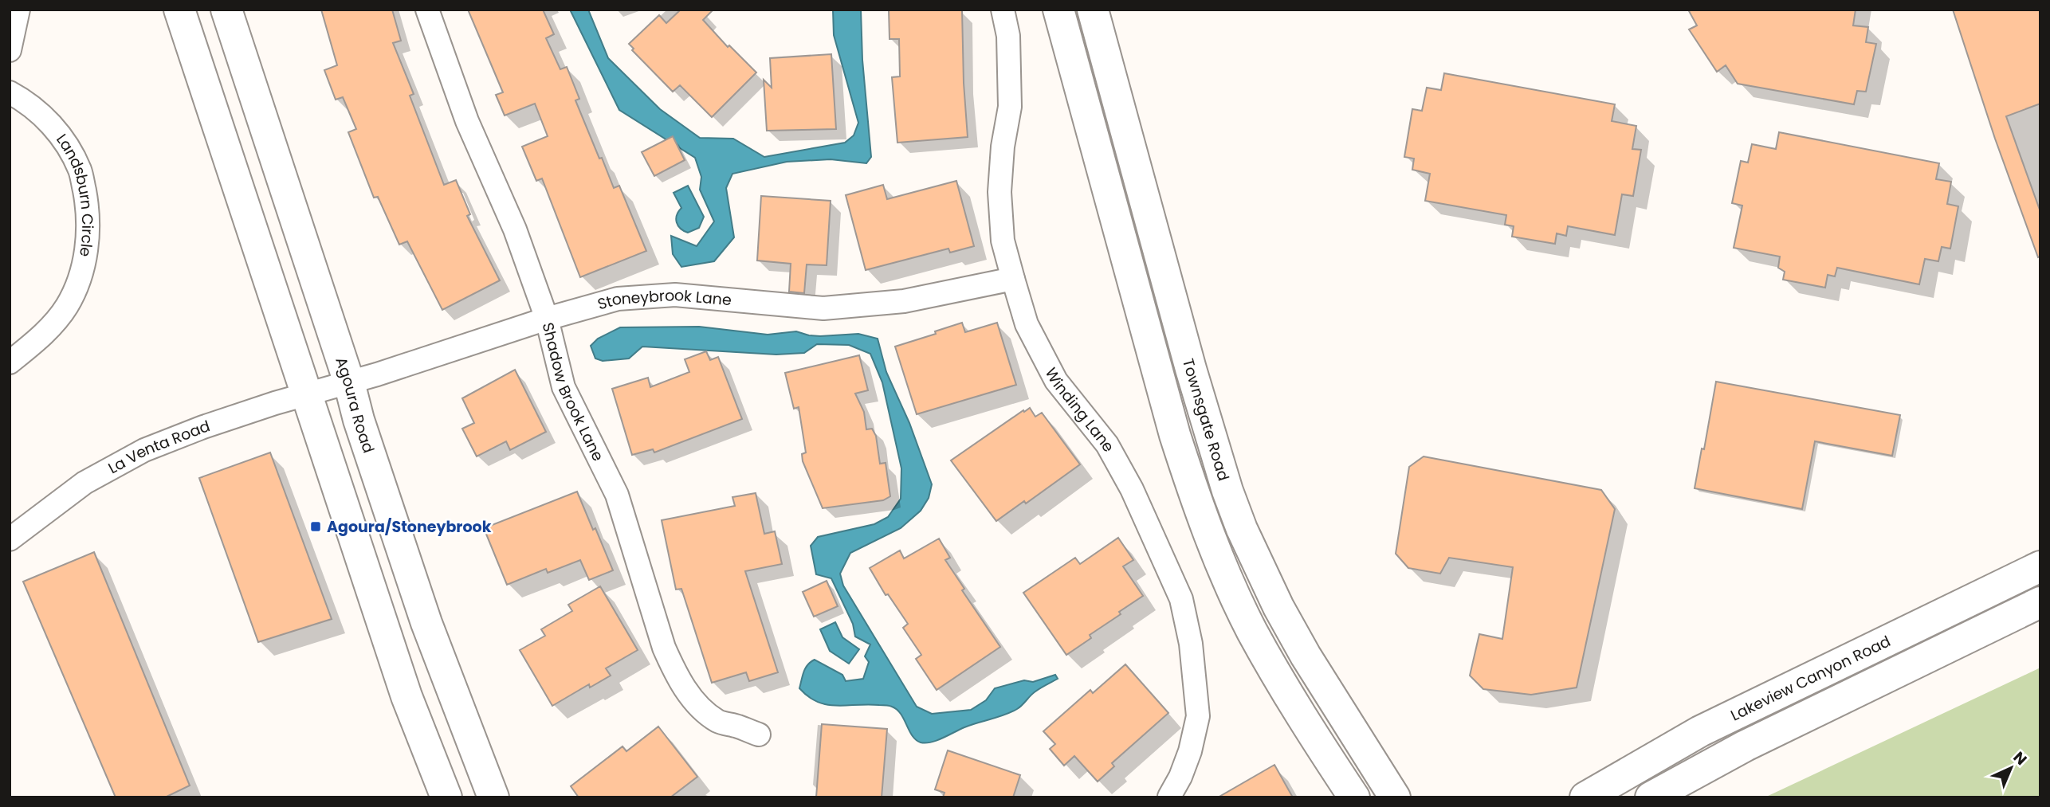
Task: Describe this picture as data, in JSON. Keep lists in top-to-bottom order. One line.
{"streets":{"street":["Landsburn Circle","Stoneybrook Lane","Shadow Brook Lane","Agoura Road","Winding Lane","Townsgate Road","La Venta Road","Lakeview Canyon Road"]},"crossings":[["Stoneybrook Lane","Shadow Brook Lane"],["Stoneybrook Lane","Agoura Road"],["Stoneybrook Lane","Winding Lane"],["Stoneybrook Lane","La Venta Road"],["Agoura Road","La Venta Road"]],"places":{"transit":["Agoura/Stoneybrook"]},"north":"top right"}
